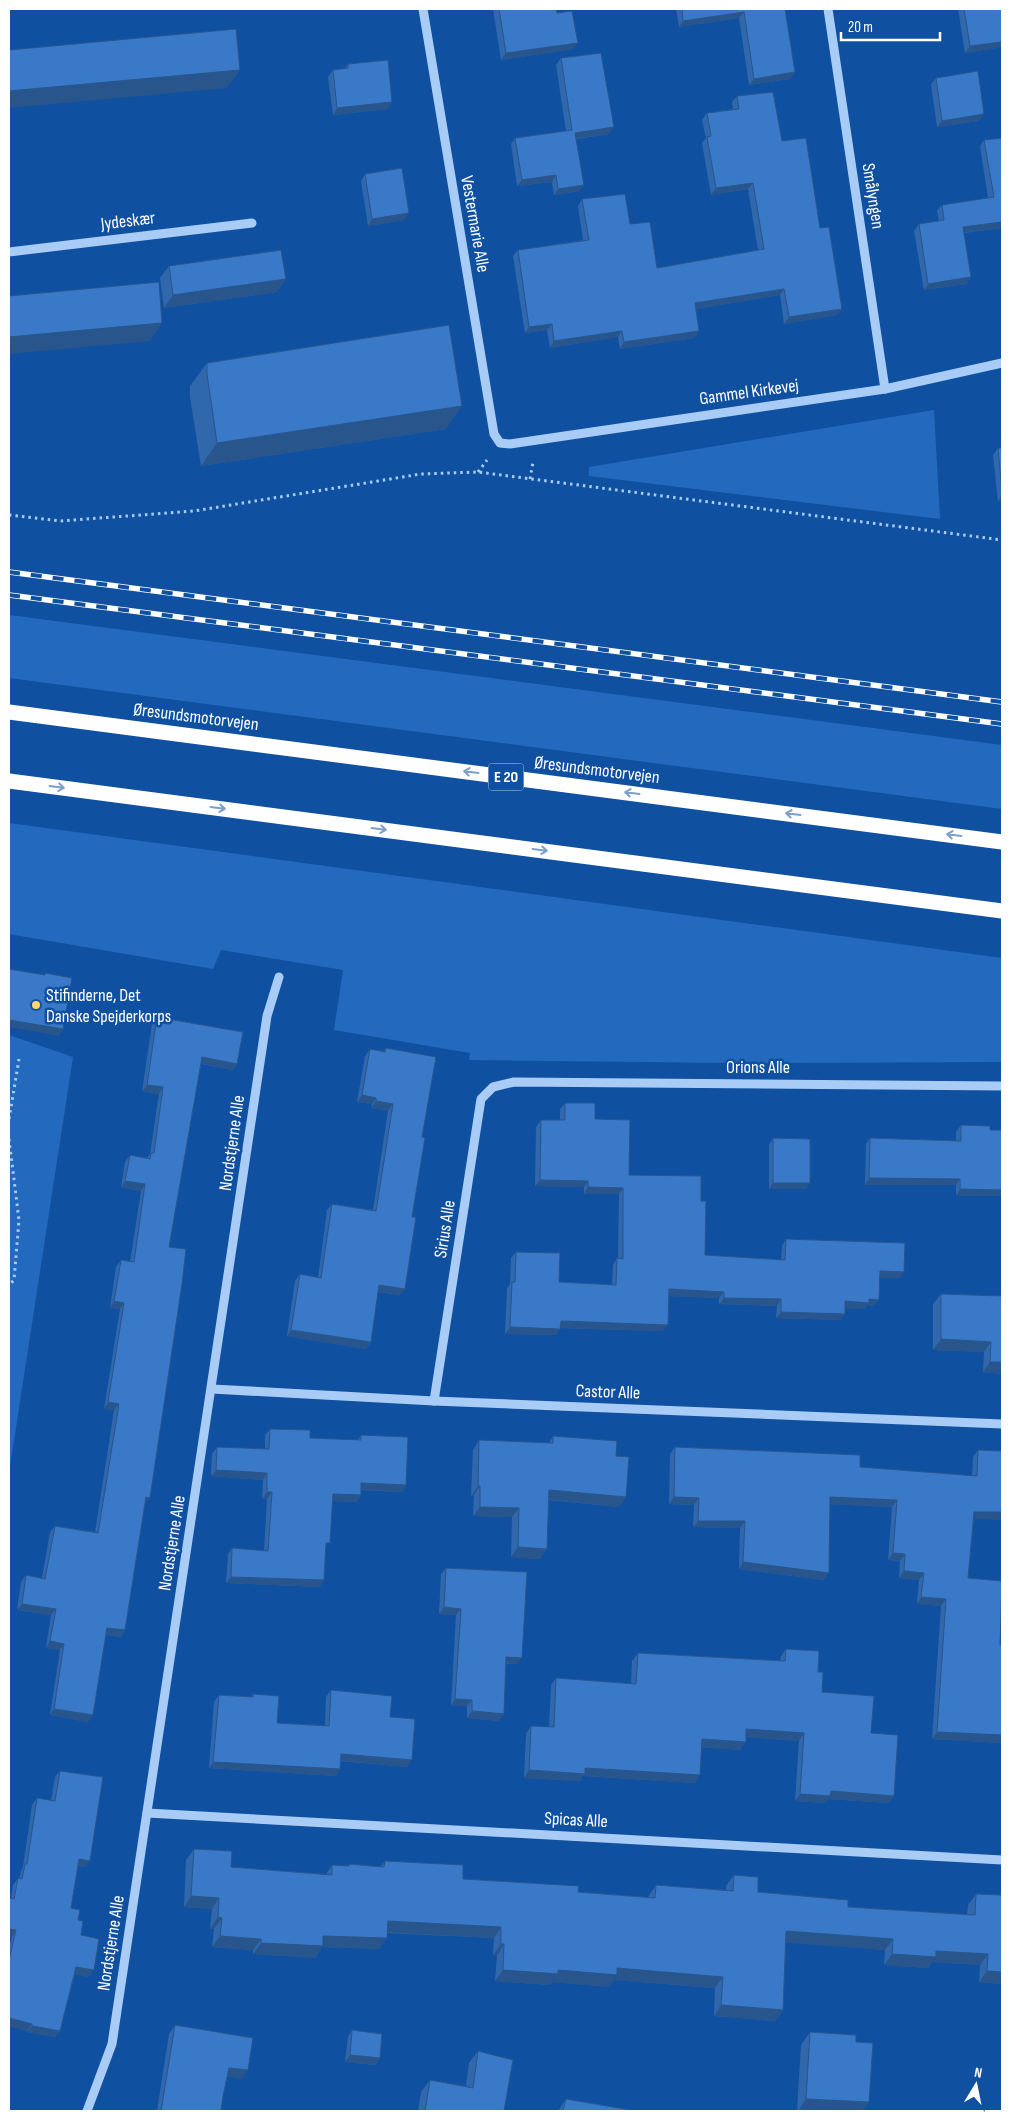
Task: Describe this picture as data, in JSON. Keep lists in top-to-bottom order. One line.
{"streets":{"highway":["Øresundsmotorvejen","E 20"],"street":["Smålyngen","Jydeskær","Vestermarie Alle","Gammel Kirkevej","Orions Alle","Nordstjerne Alle","Sirius Alle","Castor Alle","Spicas Alle"]},"crossings":[["Smålyngen","Gammel Kirkevej"],["Vestermarie Alle","Gammel Kirkevej"],["Orions Alle","Sirius Alle"],["Nordstjerne Alle","Castor Alle"],["Nordstjerne Alle","Spicas Alle"],["Sirius Alle","Castor Alle"]],"places":["Stifinderne, Det Danske Spejderkorps"],"scale_bar":"20 m","north":"top"}
